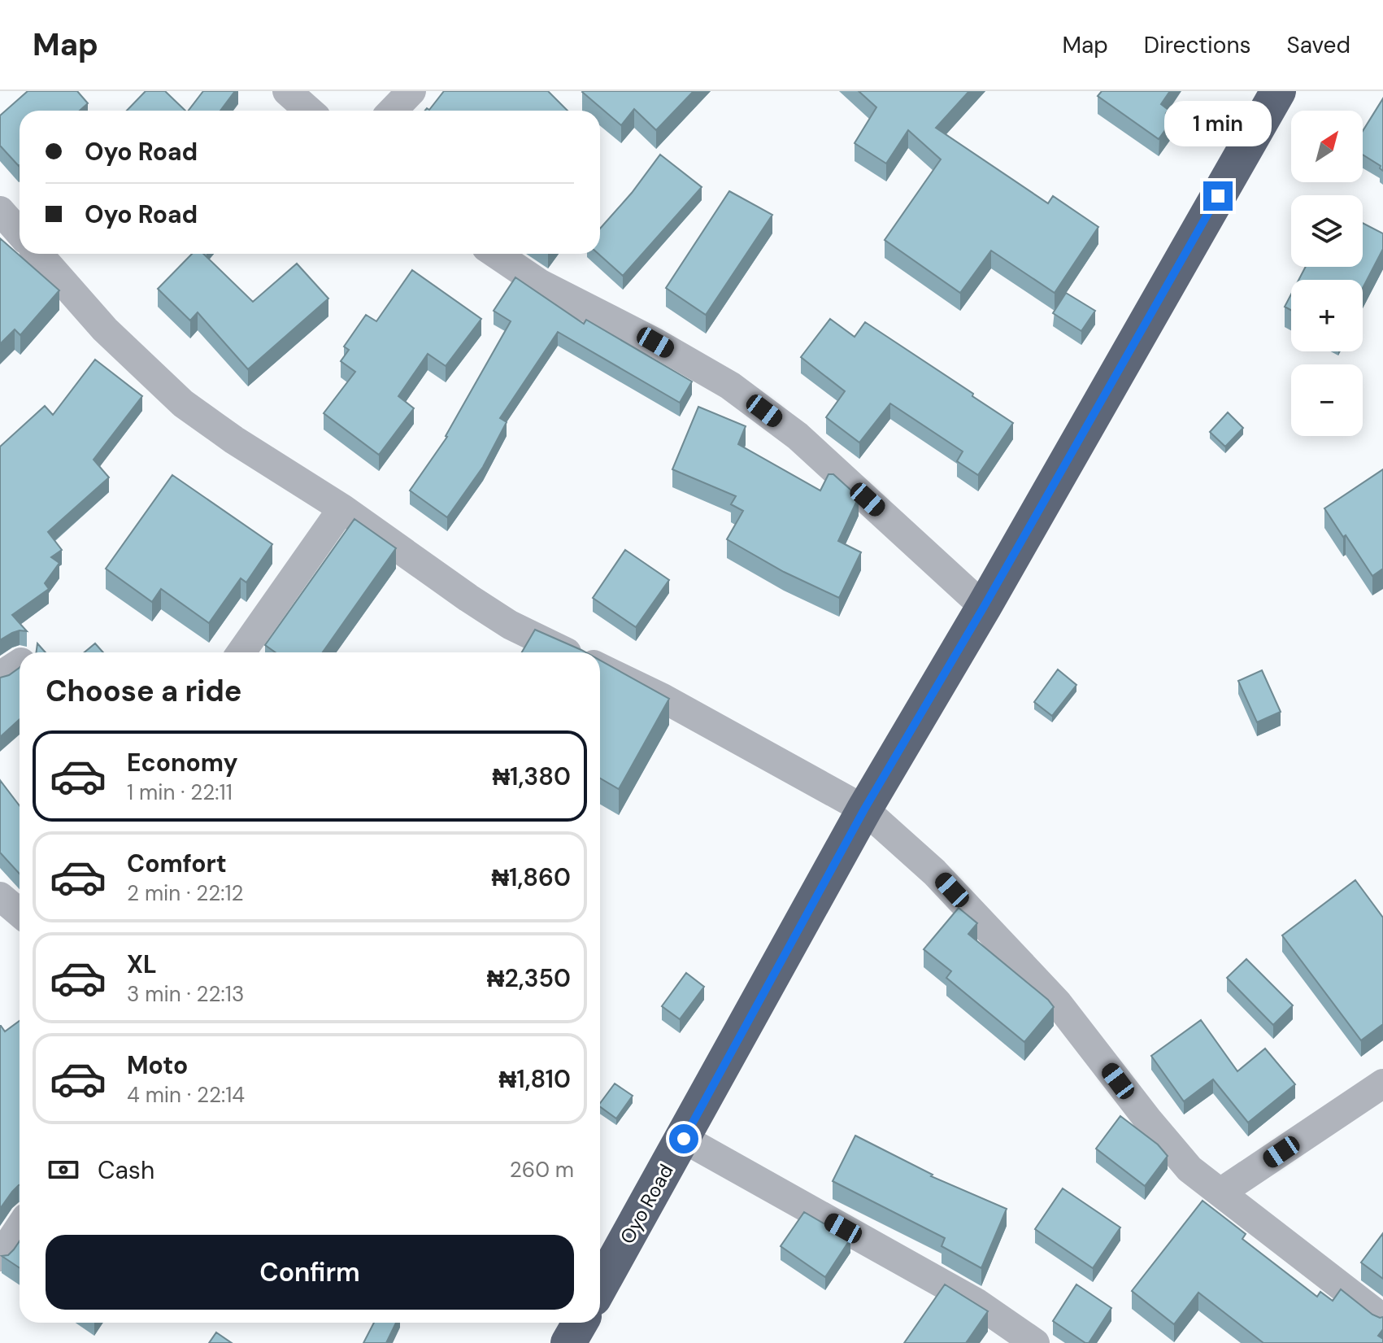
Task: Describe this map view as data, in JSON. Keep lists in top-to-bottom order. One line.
{"streets":{"highway":["Oyo Road"]},"north":"top right","page":{"header":"Map","nav":["Map","Directions","Saved"],"bubble":"1 min","map_buttons":["+","−"],"banner":["Oyo Road","Oyo Road"],"heading":"Choose a ride","list":[{"name":"Economy","note":"1 min · 22:11","value":"₦1,380"},{"name":"Comfort","note":"2 min · 22:12","value":"₦1,860"},{"name":"XL","note":"3 min · 22:13","value":"₦2,350"},{"name":"Moto","note":"4 min · 22:14","value":"₦1,810"}],"pay":["Cash","260 m"],"buttons":"Confirm"}}
